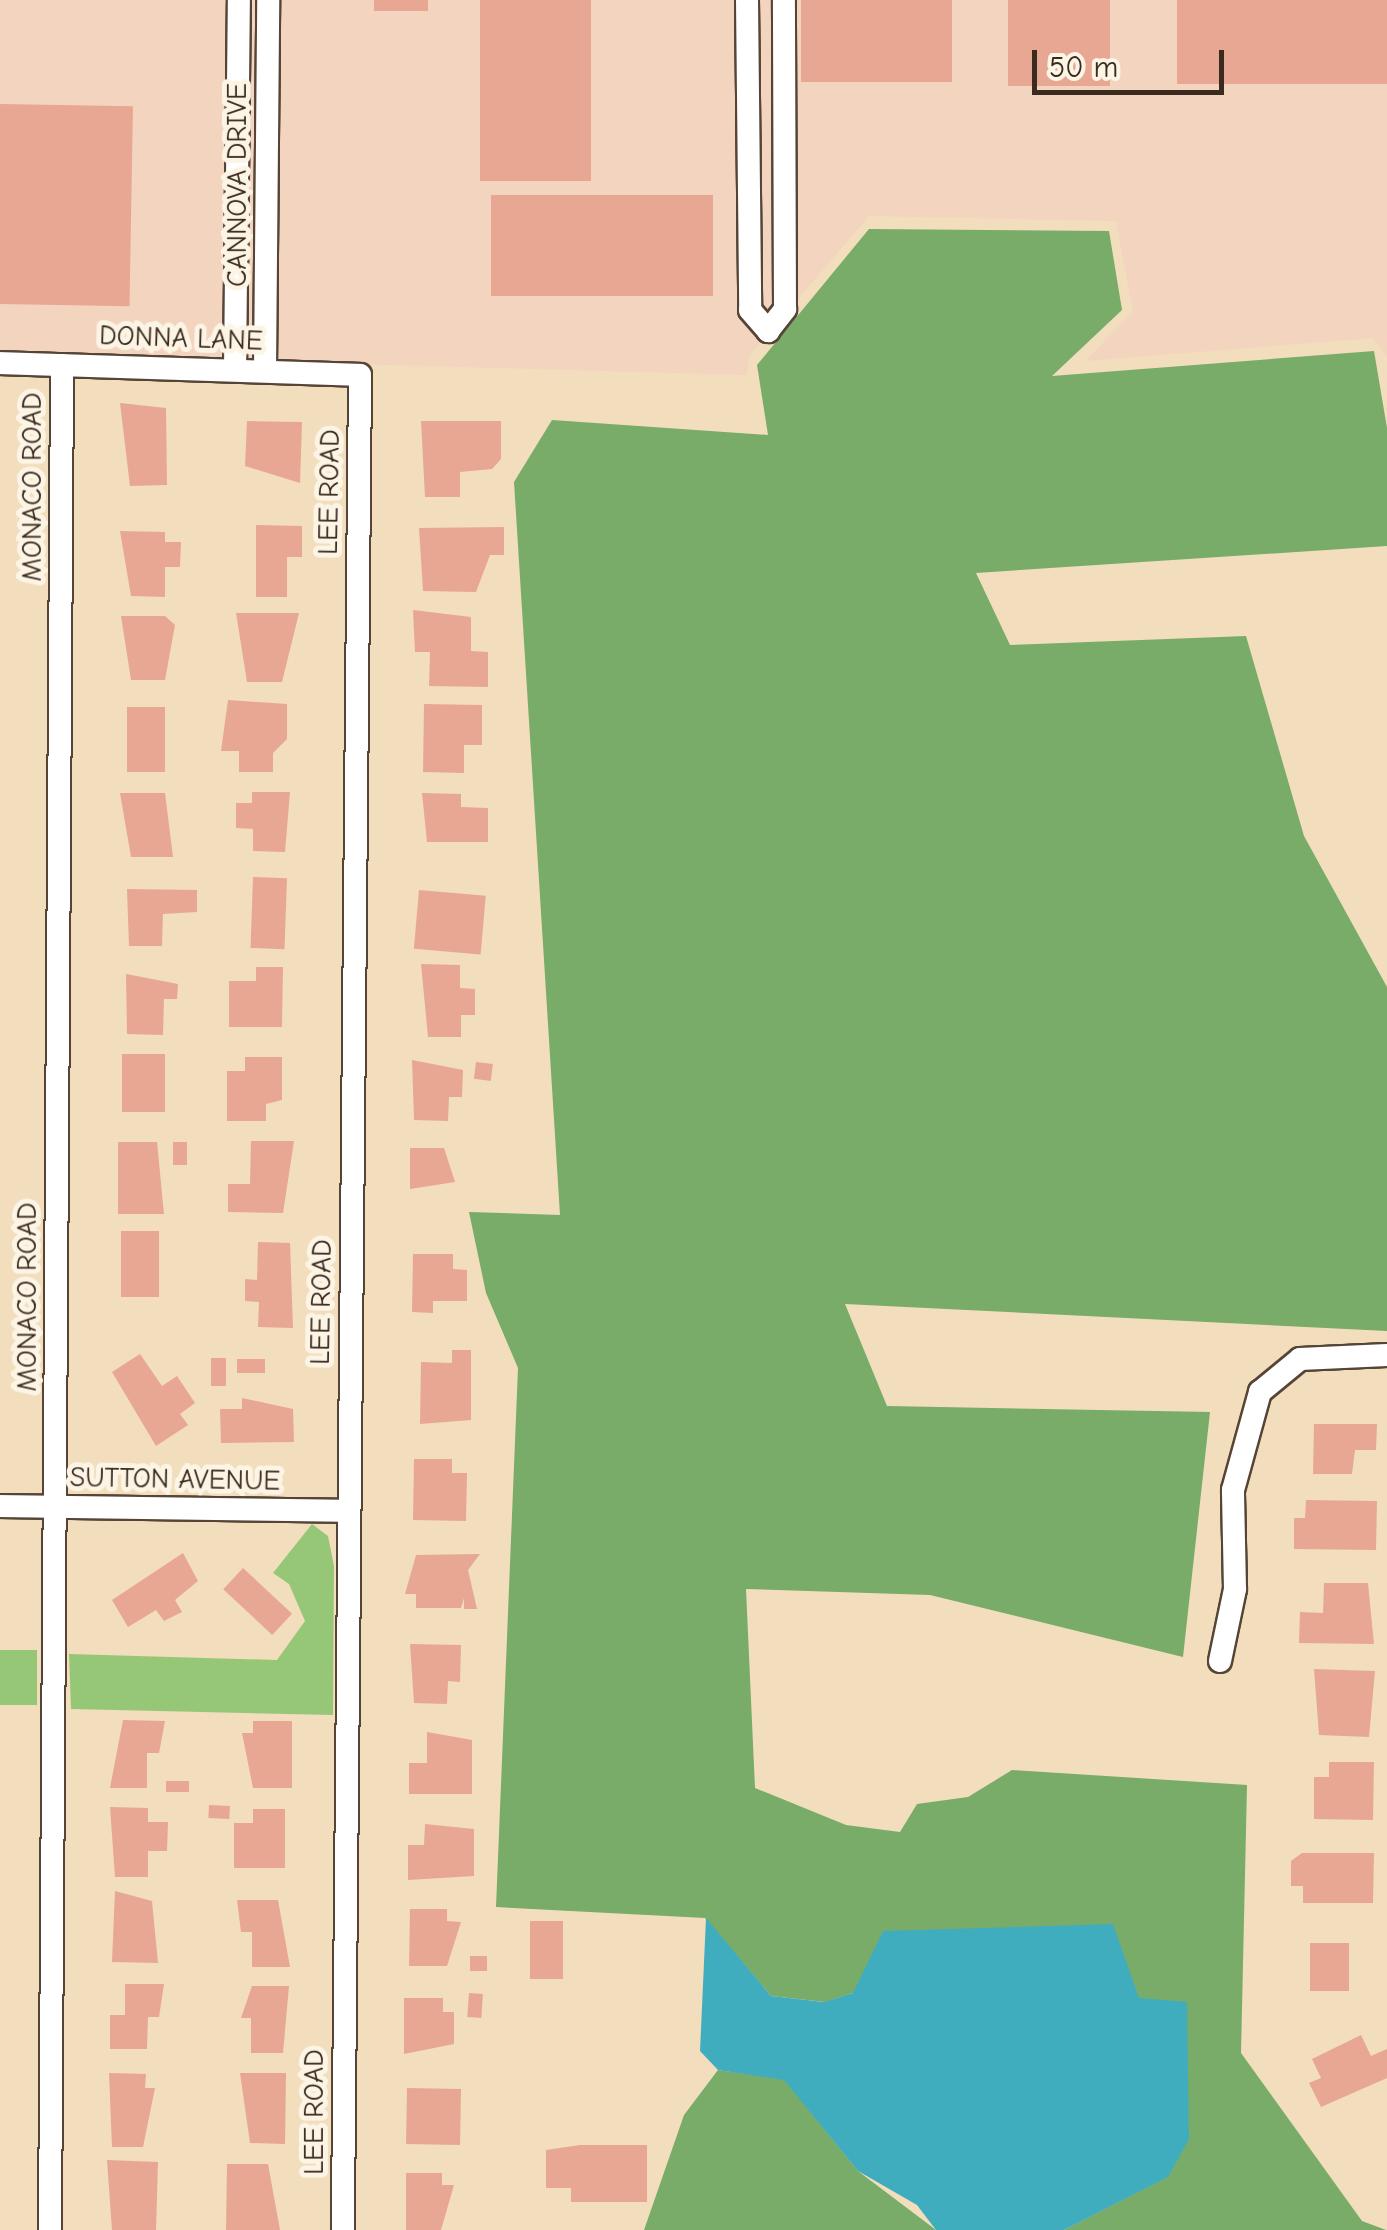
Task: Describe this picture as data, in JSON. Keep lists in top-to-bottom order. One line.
{"streets":{"street":["CANNOVA DRIVE","DONNA LANE","MONACO ROAD","LEE ROAD","SUTTON AVENUE"]},"crossings":[["CANNOVA DRIVE","DONNA LANE"],["DONNA LANE","MONACO ROAD"],["DONNA LANE","LEE ROAD"],["MONACO ROAD","SUTTON AVENUE"],["LEE ROAD","SUTTON AVENUE"]],"scale_bar":"50 m"}
